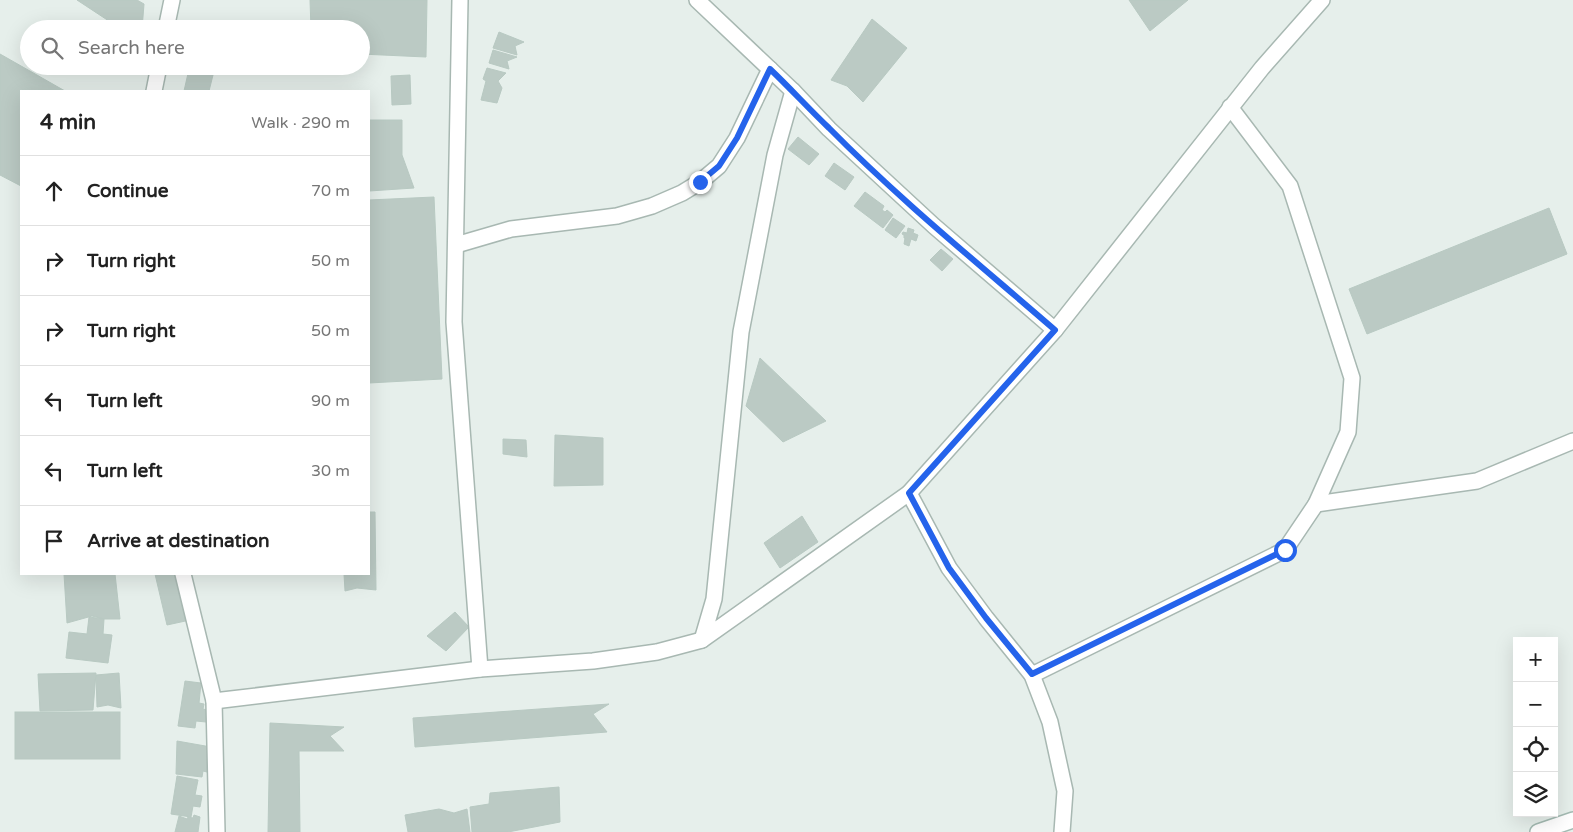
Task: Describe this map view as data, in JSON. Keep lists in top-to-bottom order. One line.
{"page":{"search":"Search here","heading":["4 min","Walk · 290 m"],"list":[["Continue","70 m"],["Turn right","50 m"],["Turn right","50 m"],["Turn left","90 m"],["Turn left","30 m"],"Arrive at destination"],"map_buttons":["+","−"]}}
